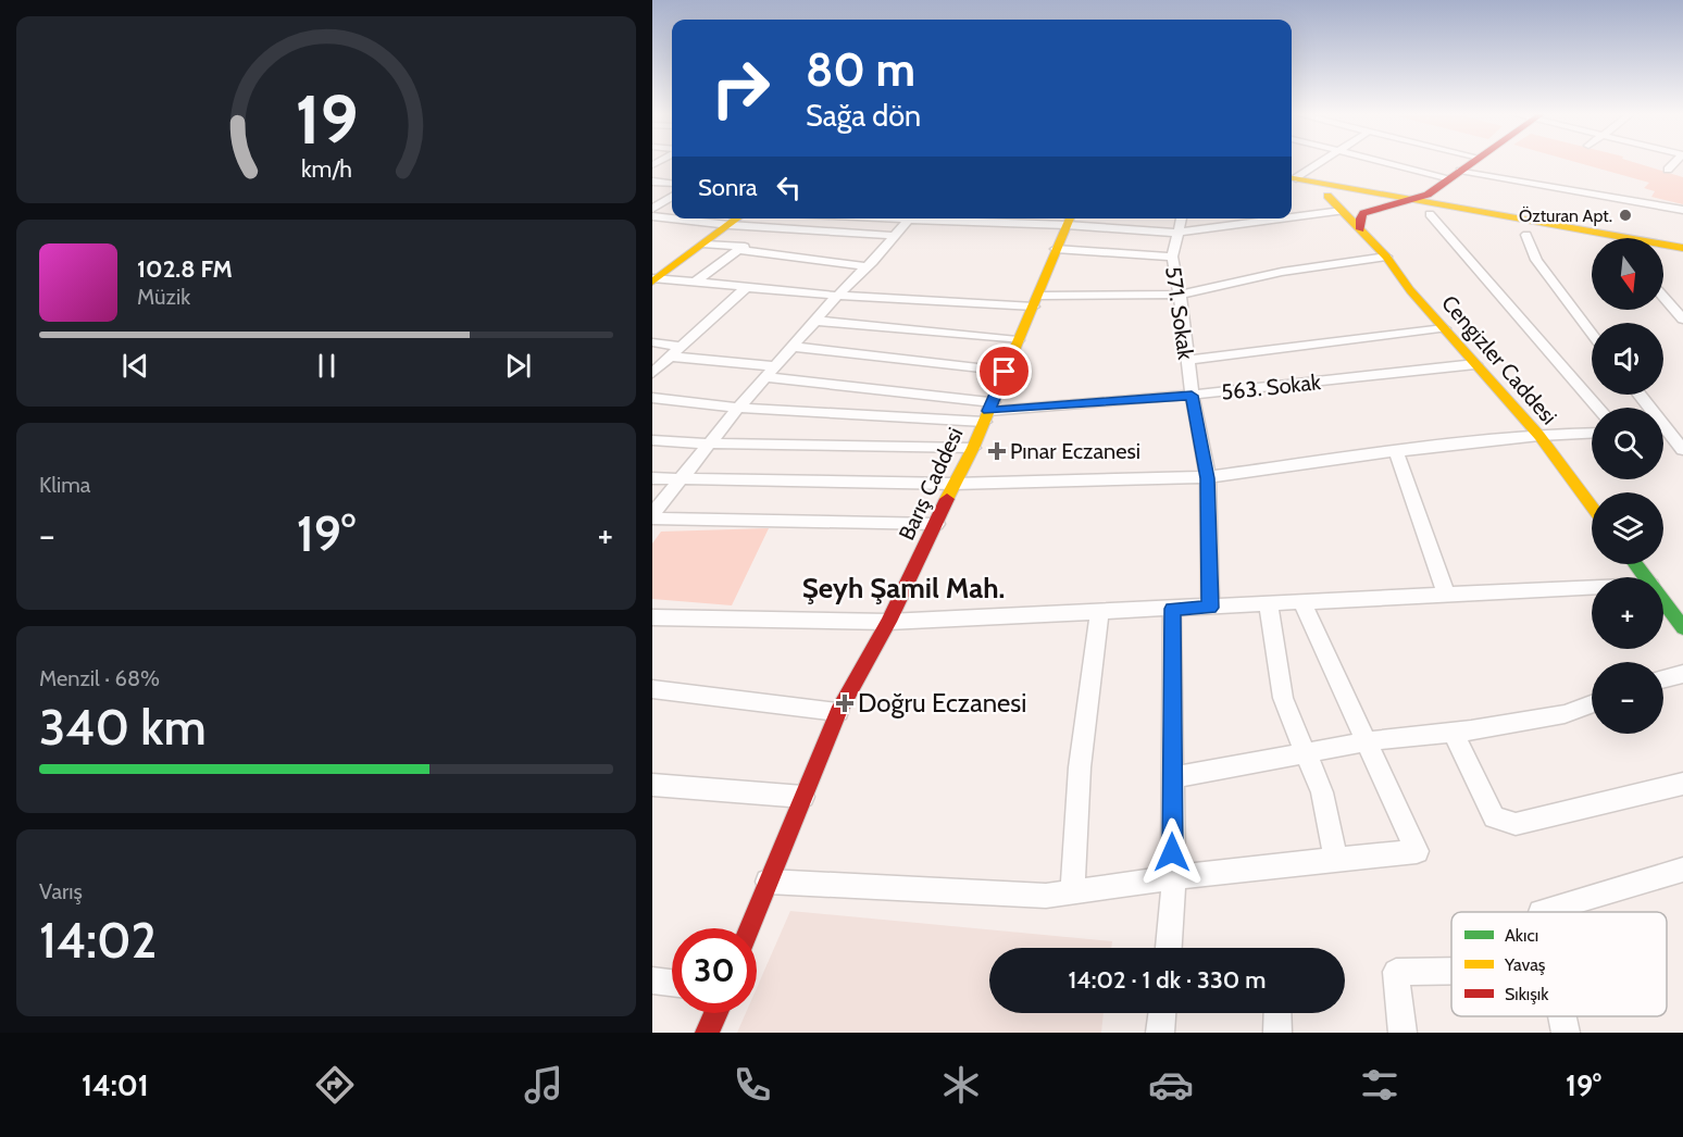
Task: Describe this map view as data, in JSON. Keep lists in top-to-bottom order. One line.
{"streets":{"main road":["Cengizler Caddesi","Barış Caddesi"],"street":["571. Sokak","563. Sokak"]},"crossings":[["571. Sokak","563. Sokak"],["Cengizler Caddesi","563. Sokak"],["563. Sokak","Barış Caddesi"]],"districts":["Şeyh Şamil Mah."],"places":{"other":["Özturan Apt."],"health":["Pınar Eczanesi","Doğru Eczanesi"]},"legend":["Akıcı","Yavaş","Sıkışık"],"north":"bottom","page":{"turn":["80 m","Sağa dön"],"then":"Sonra","map_buttons":["+","−"],"song":["102.8 FM","Müzik"],"tile":["Klima",["Menzil · 68%","340 km"],["Varış","14:02"]],"heat":["−","19°","+"],"limit":"30","trip":"14:02 · 1 dk · 330 m","tabs":["14:01","19°"],"gauge":["19","km/h"]}}
